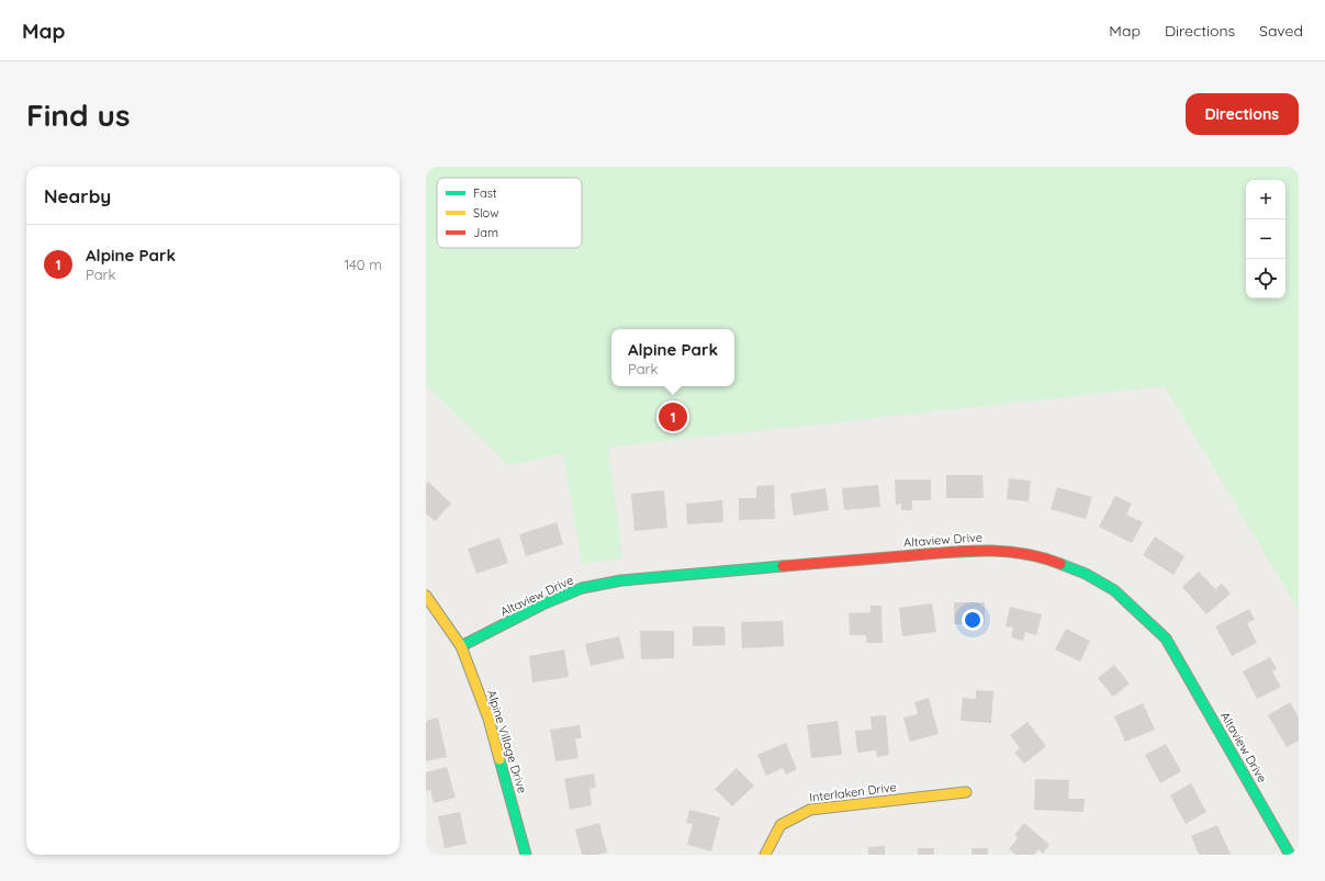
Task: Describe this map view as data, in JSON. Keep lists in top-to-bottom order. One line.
{"streets":{"street":["Altaview Drive","Alpine Village Drive","Interlaken Drive"]},"crossings":[["Altaview Drive","Alpine Village Drive"]],"legend":["Fast","Slow","Jam"],"page":{"header":"Map","nav":["Map","Directions","Saved"],"buttons":"Directions","title":"Find us","heading":"Nearby","map_buttons":["+","−"],"list":[{"mark":"1","name":"Alpine Park","note":"Park","value":"140 m"}],"popup":["Alpine Park","Park"],"pins":"1"}}
